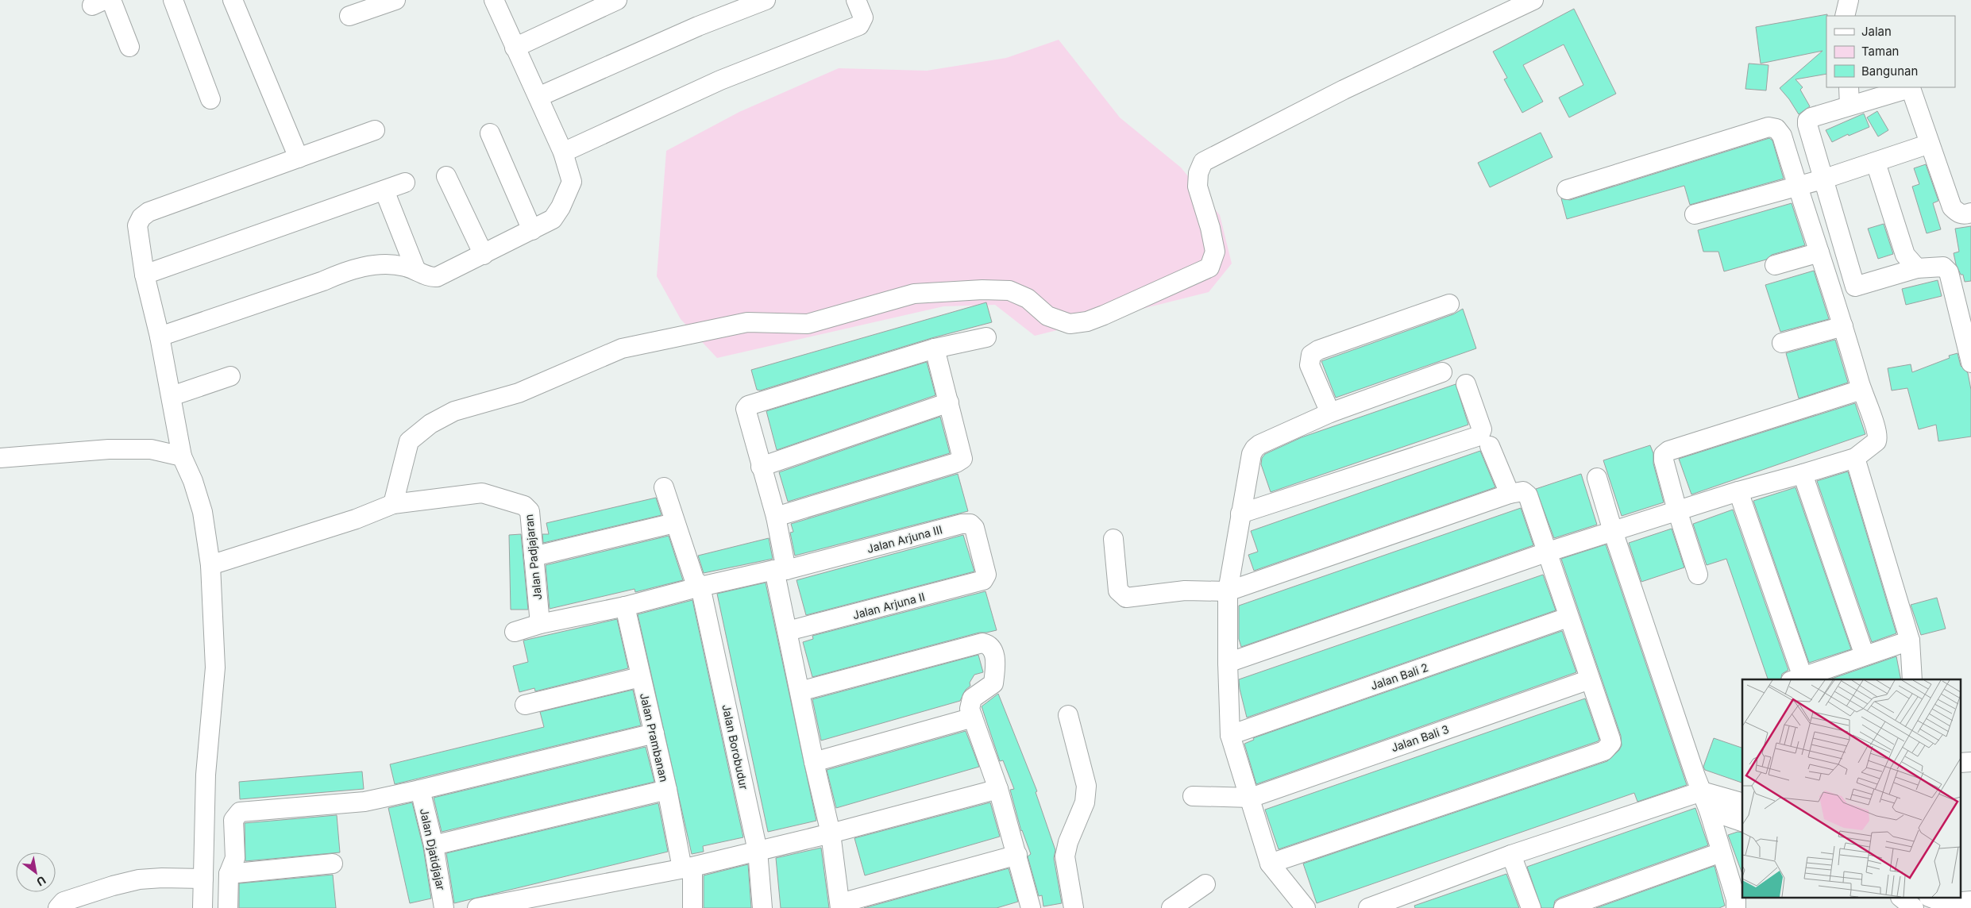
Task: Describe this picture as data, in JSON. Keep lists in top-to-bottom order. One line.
{"streets":{"street":["Jalan Arjuna III","Jalan Padjajaran","Jalan Arjuna II","Jalan Bali 2","Jalan Prambanan","Jalan Bali 3","Jalan Borobudur","Jalan Djatidjajar"]},"crossings":[["Jalan Arjuna III","Jalan Arjuna II"]],"legend":["Jalan","Taman","Bangunan"],"north":"bottom right"}
